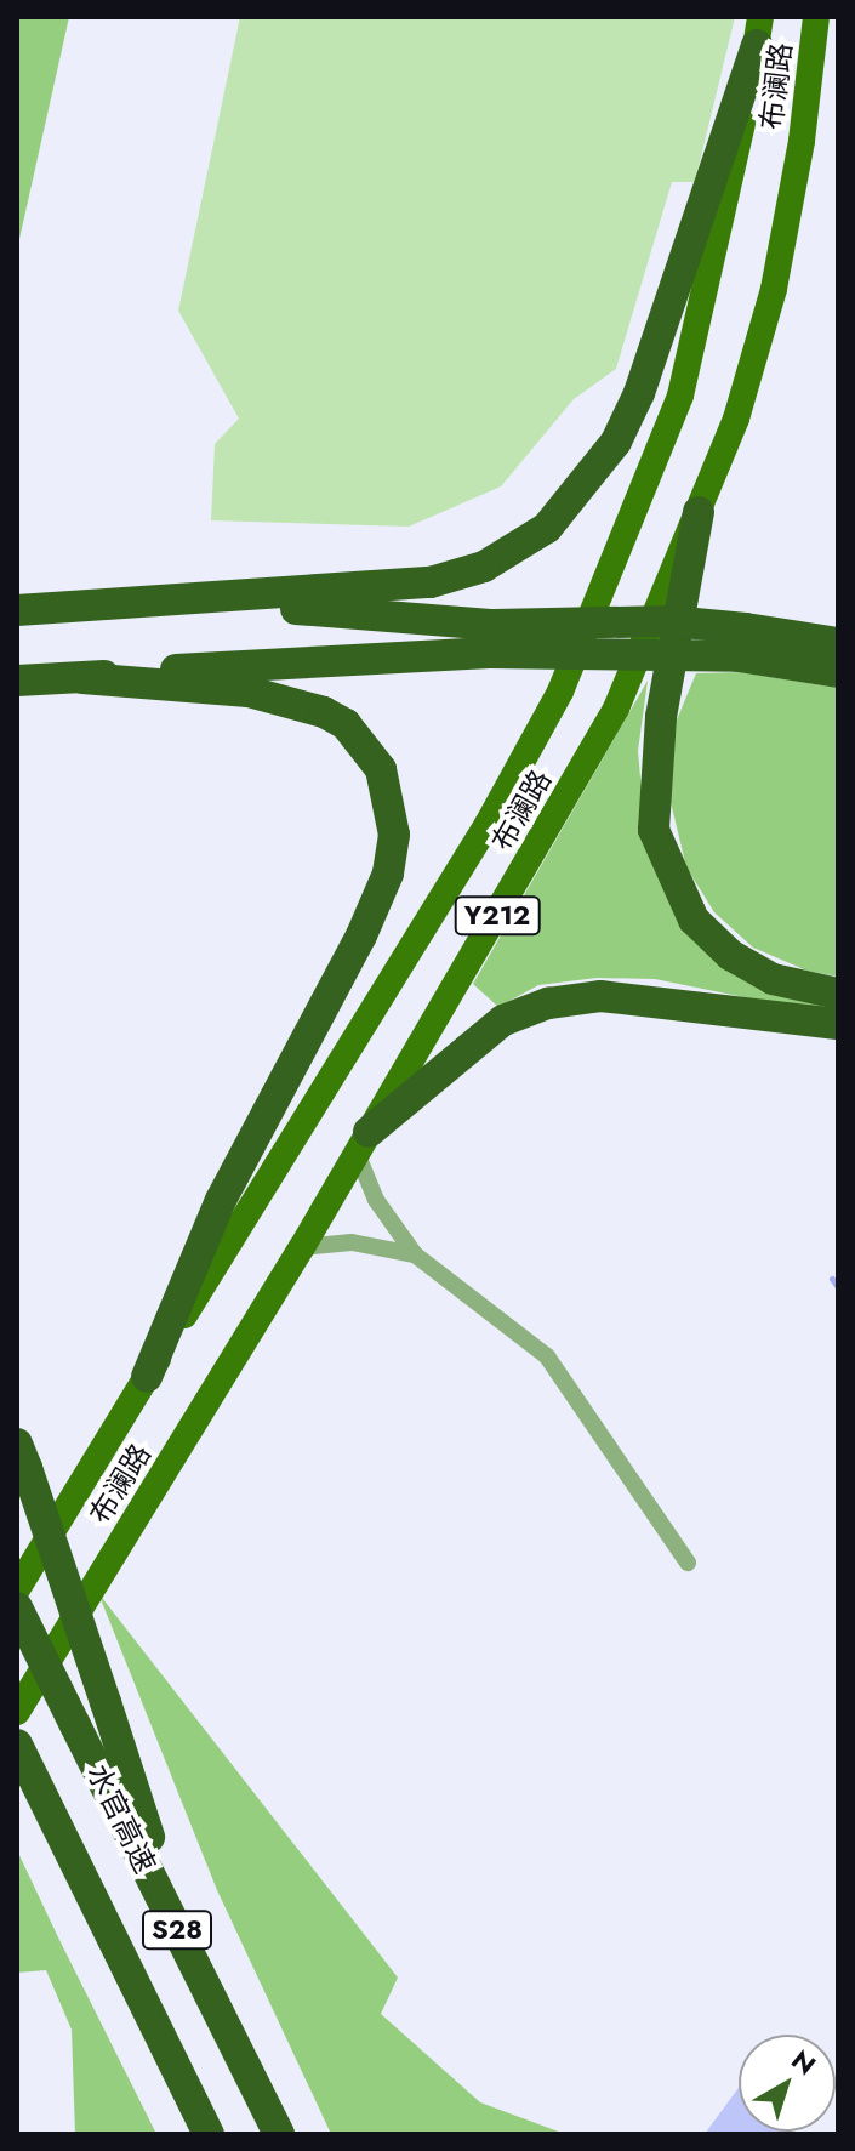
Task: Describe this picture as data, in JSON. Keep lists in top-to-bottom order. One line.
{"streets":{"highway":["水官高速","S28"],"main road":["布澜路","Y212"]},"north":"top right"}
